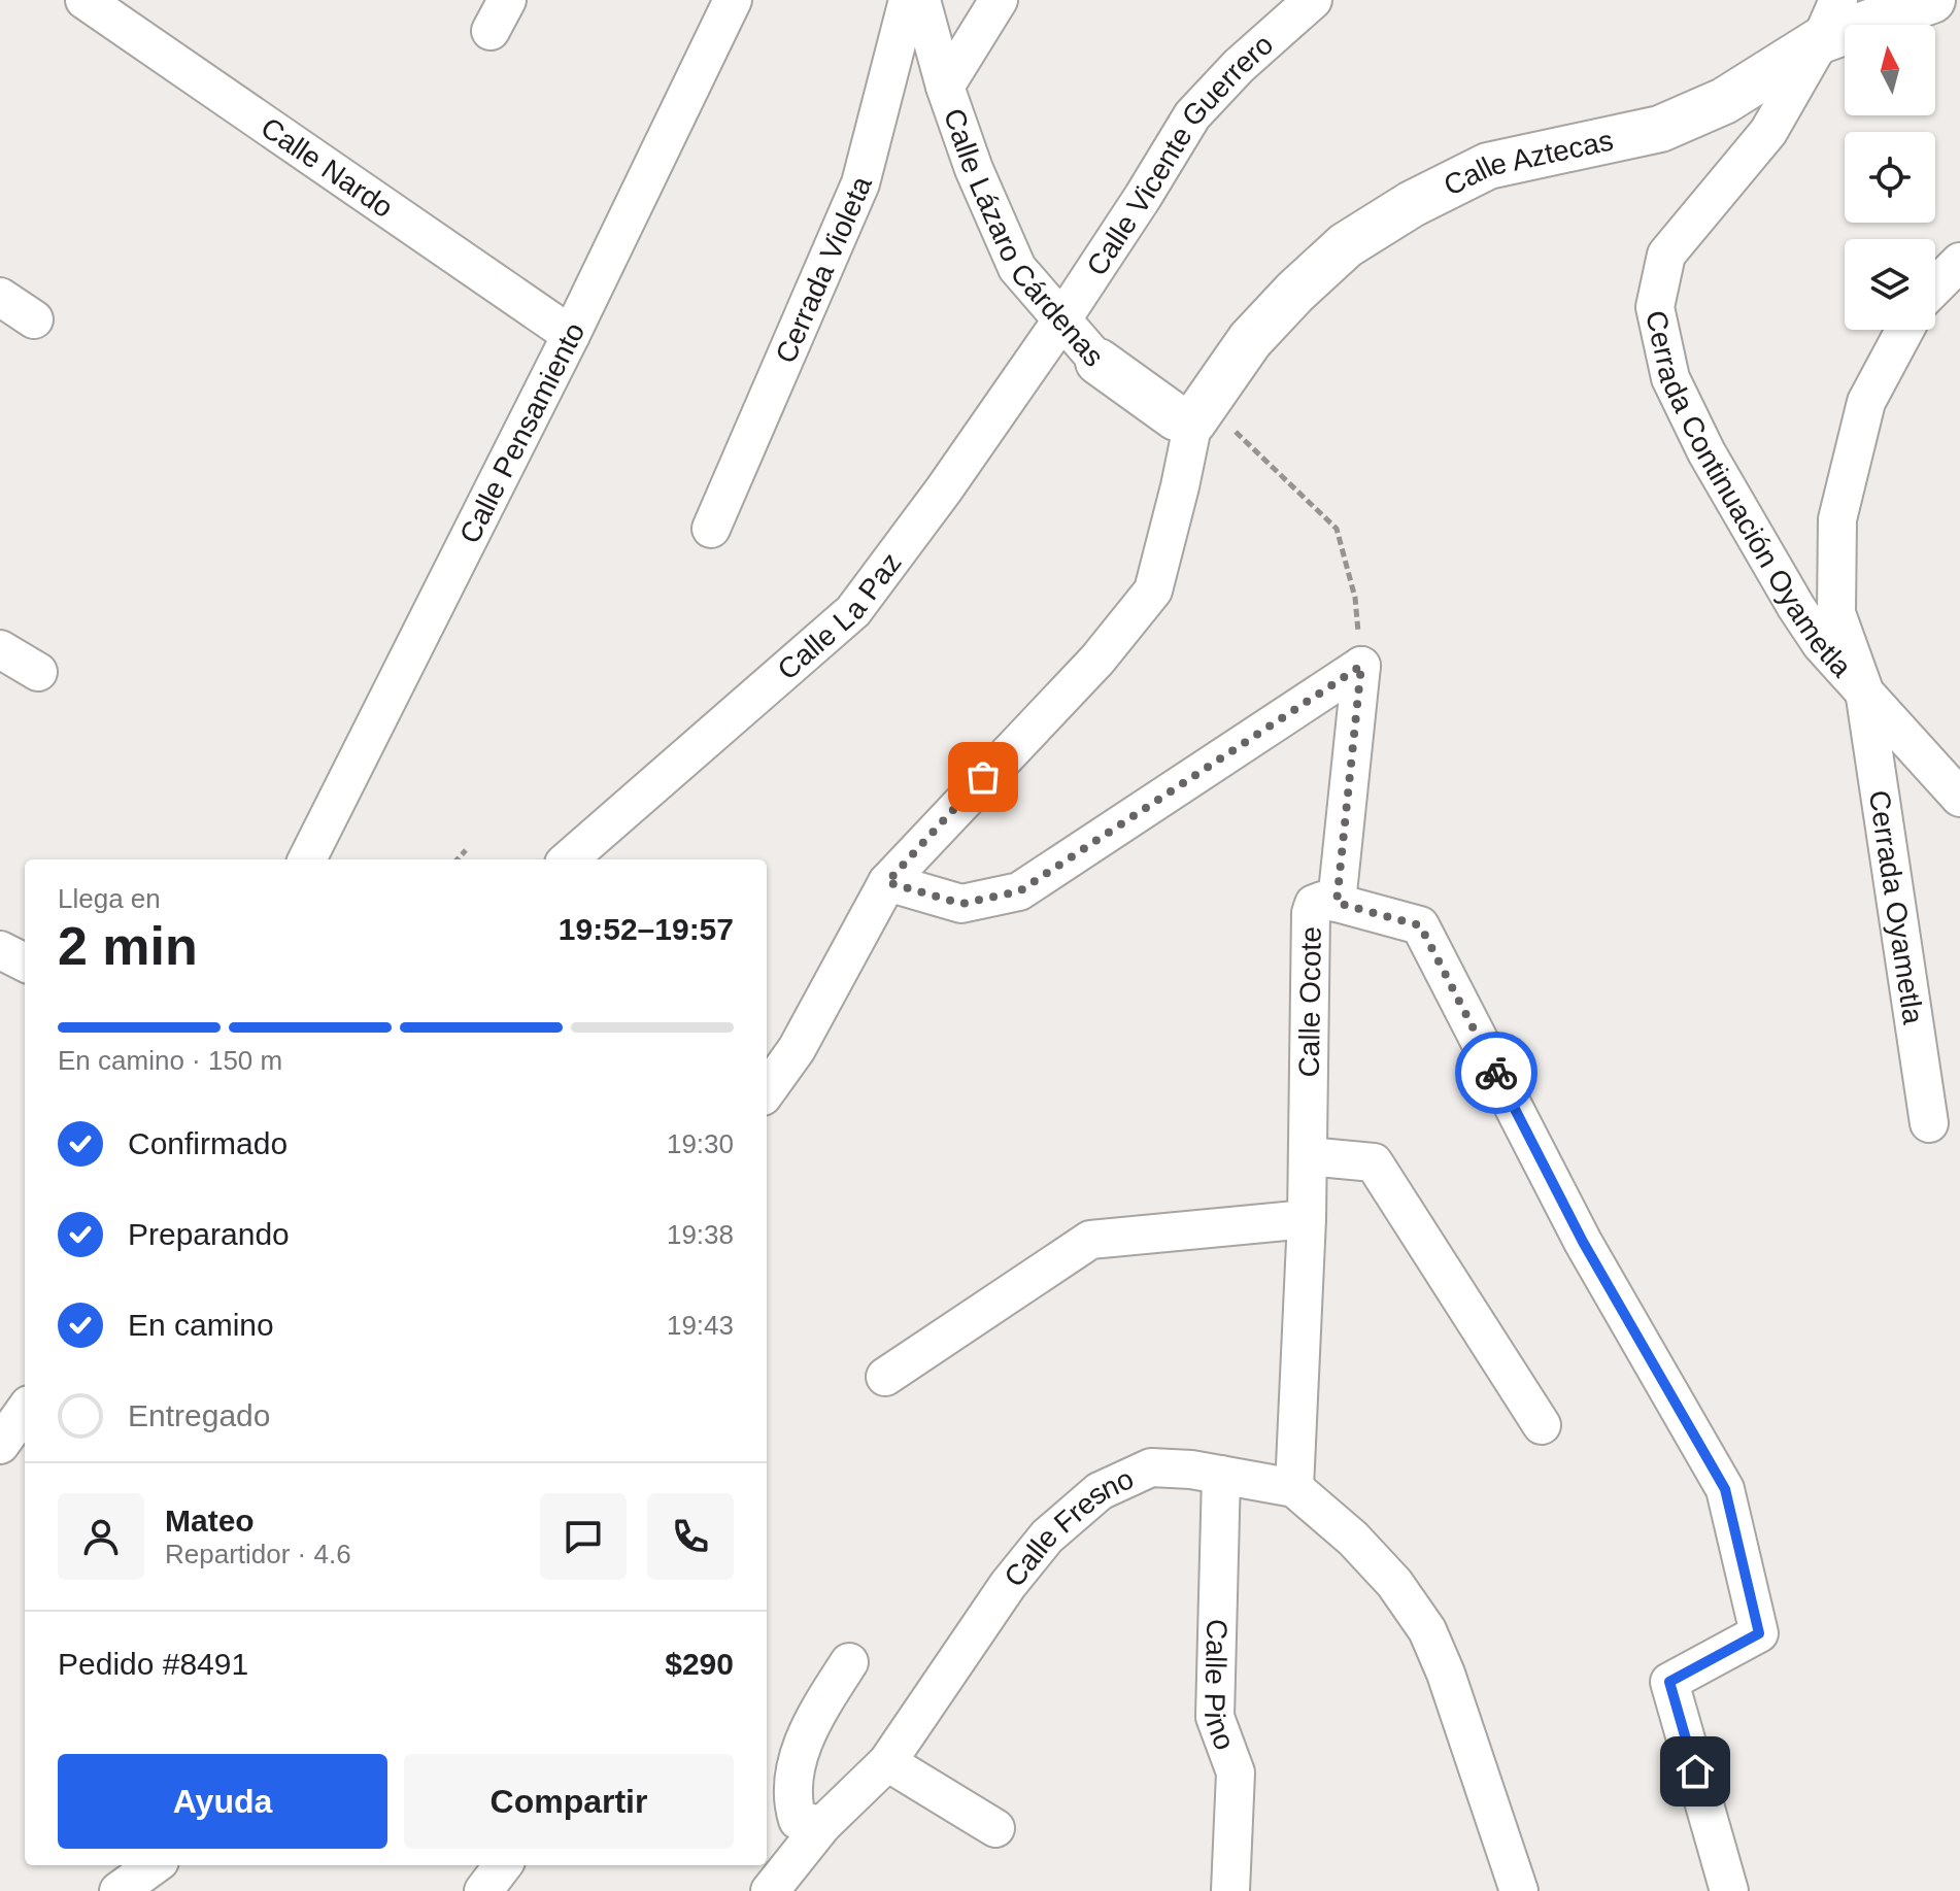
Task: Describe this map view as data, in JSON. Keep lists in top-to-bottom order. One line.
{"streets":{"street":["Calle Vicente Guerrero","Calle Aztecas","Calle Nardo","Calle Lázaro Cárdenas","Cerrada Violeta","Calle Pensamiento","Cerrada Continuación Oyametla","Calle La Paz","Cerrada Oyametla","Calle Ocote","Calle Fresno","Calle Pino"]},"crossings":[["Calle Vicente Guerrero","Calle Lázaro Cárdenas"],["Calle Vicente Guerrero","Calle La Paz"],["Calle Aztecas","Calle Lázaro Cárdenas"],["Calle Aztecas","Cerrada Continuación Oyametla"],["Calle Nardo","Calle Pensamiento"],["Calle Lázaro Cárdenas","Calle La Paz"],["Cerrada Continuación Oyametla","Cerrada Oyametla"],["Calle Ocote","Calle Fresno"],["Calle Fresno","Calle Pino"]],"north":"top","page":{"heading":["2 min","Llega en","19:52–19:57"],"panel":["Mateo","Repartidor · 4.6","Pedido #8491","$290"],"bar":"En camino · 150 m","list":[["Confirmado","19:30"],["Preparando","19:38"],["En camino","19:43"],"Entregado"],"buttons":["Ayuda","Compartir"]}}
